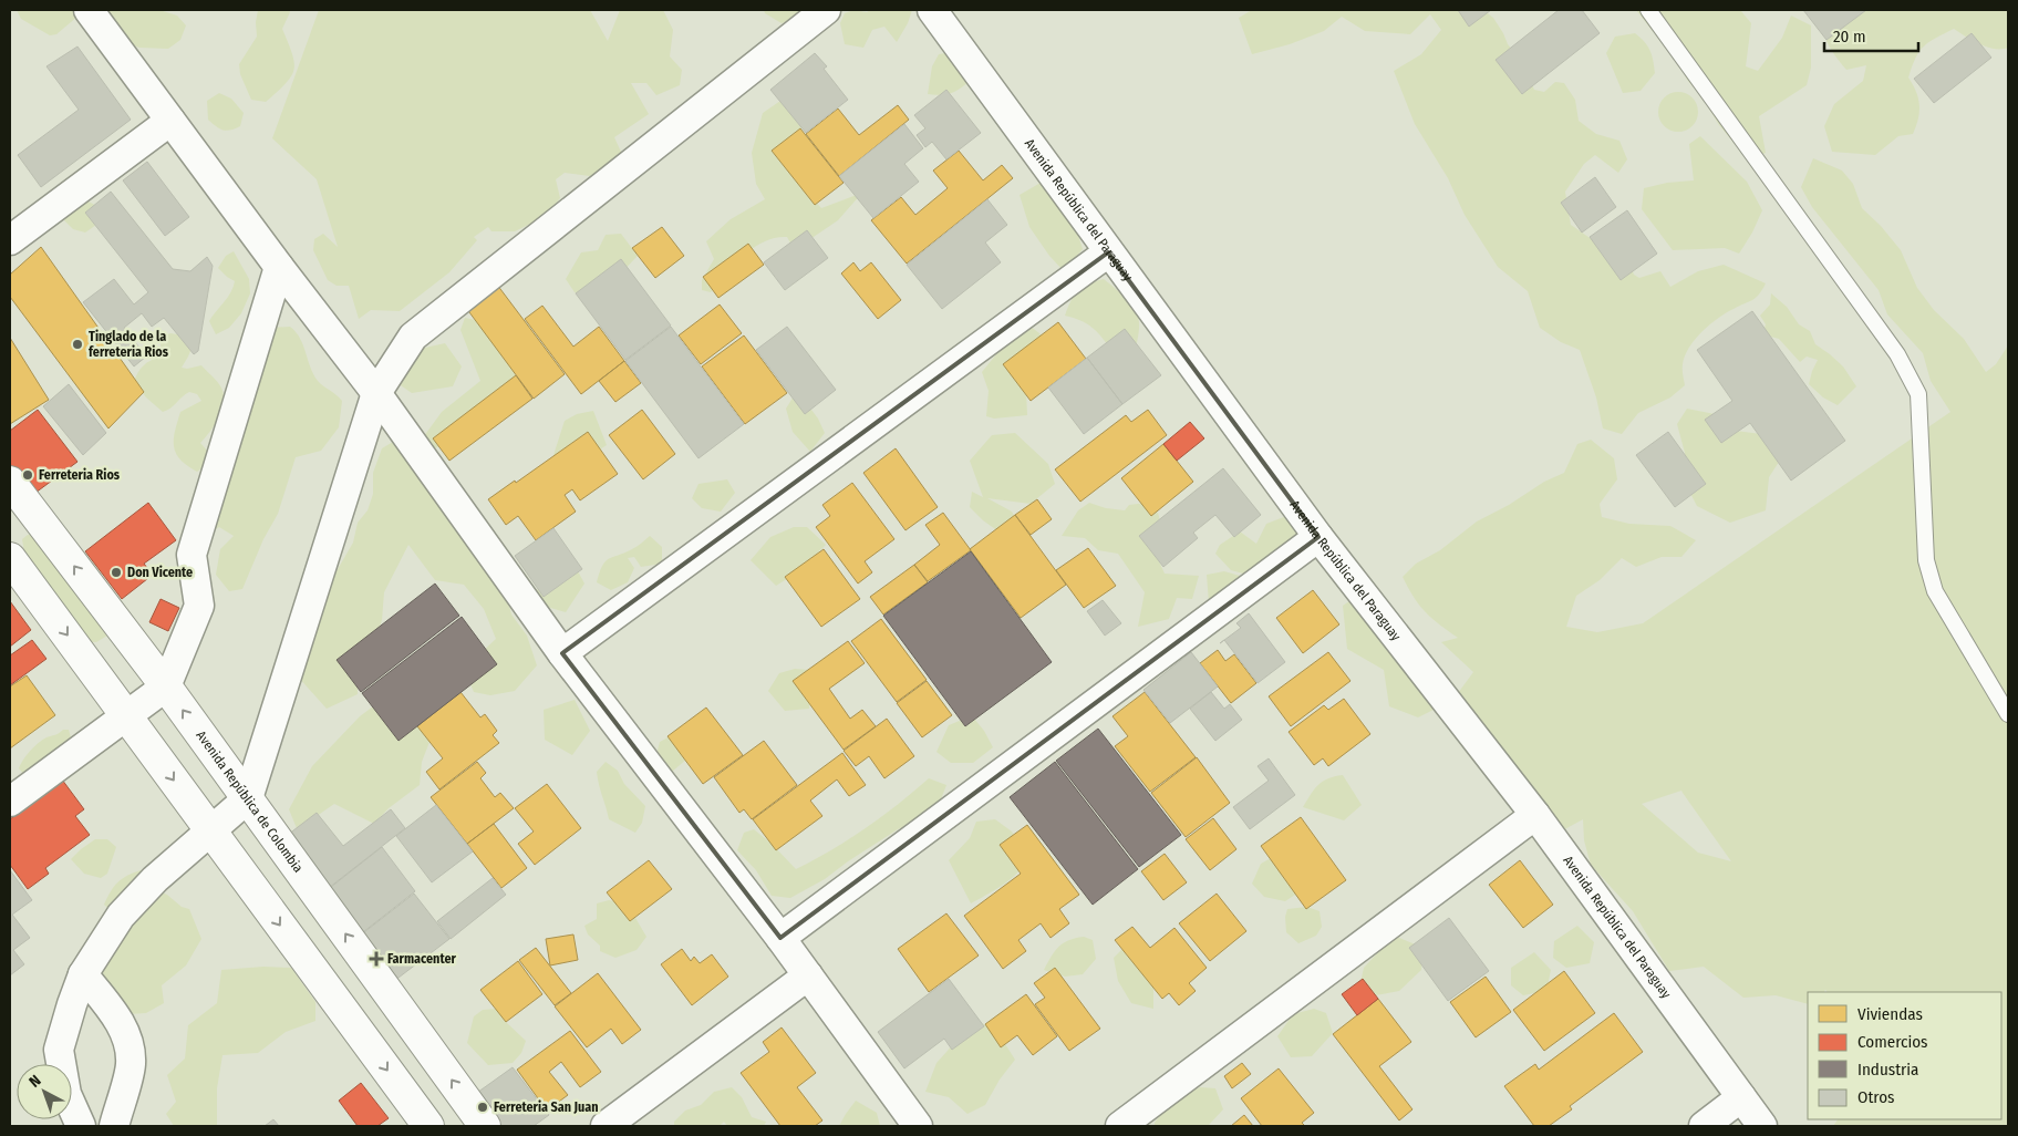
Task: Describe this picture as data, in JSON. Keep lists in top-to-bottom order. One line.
{"streets":{"street":["Avenida República del Paraguay","Avenida República de Colombia"]},"places":{"other":["Tinglado de la ferreteria Rios","Ferreteria Rios","Don Vicente","Ferreteria San Juan"],"health":["Farmacenter"]},"legend":["Viviendas","Comercios","Industria","Otros"],"scale_bar":"20 m","north":"top left"}
